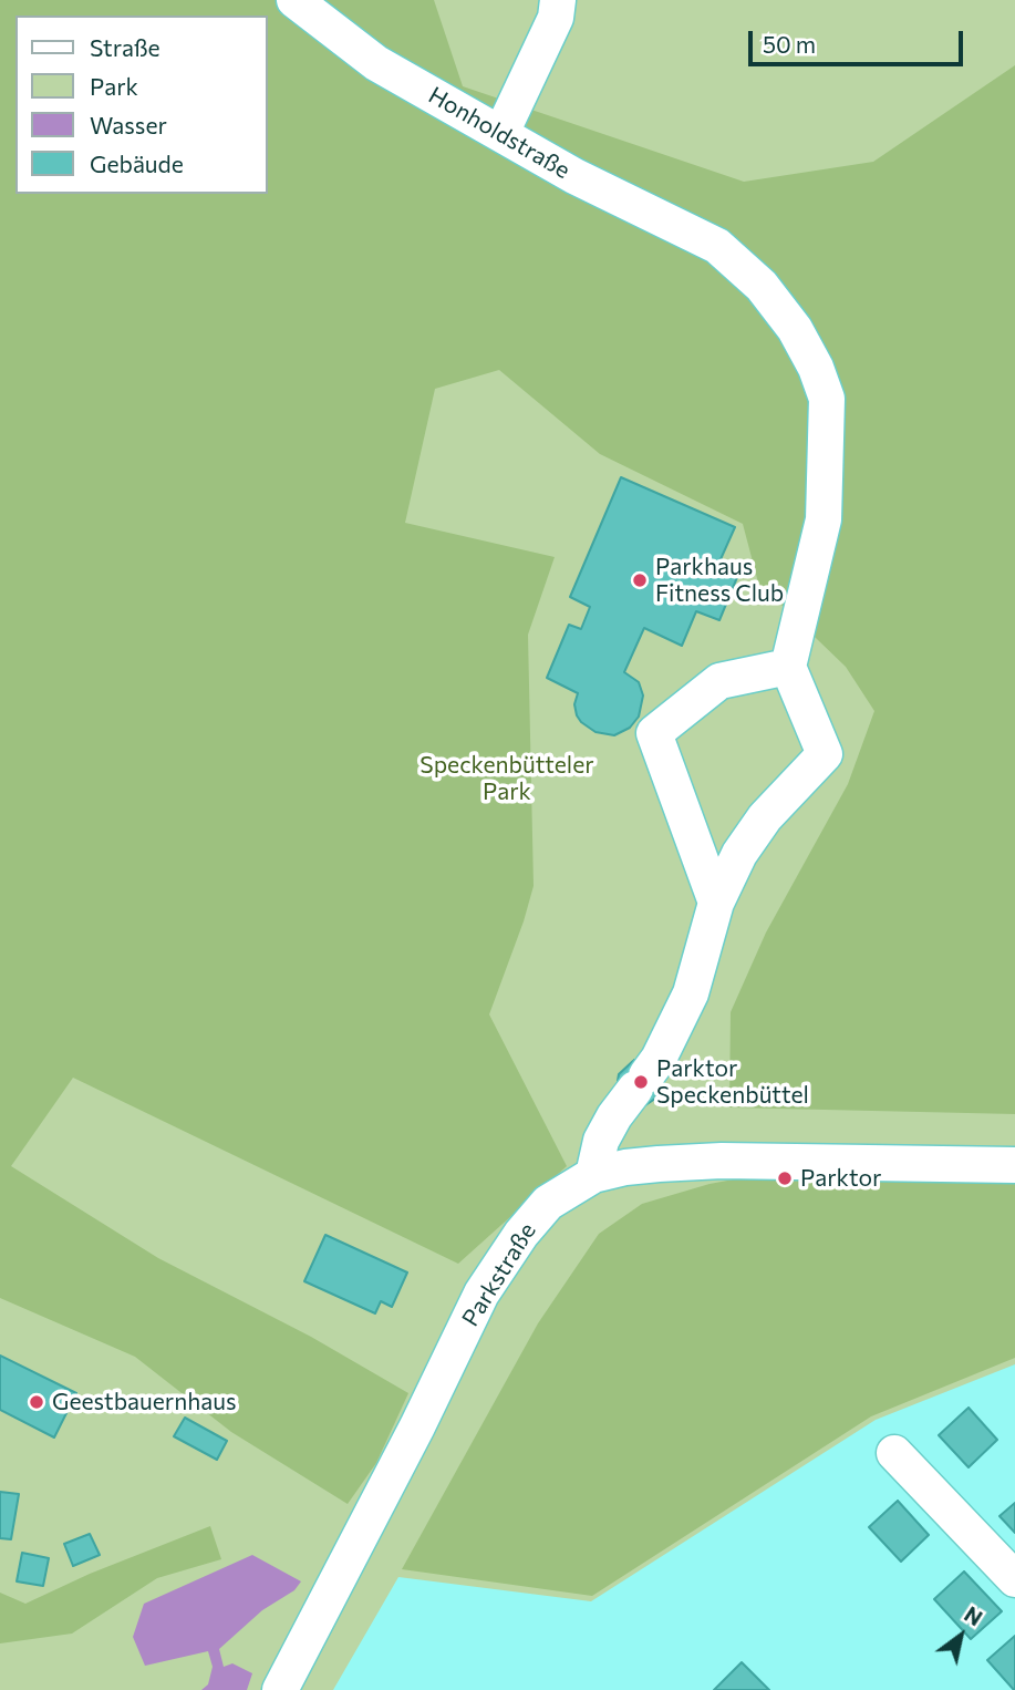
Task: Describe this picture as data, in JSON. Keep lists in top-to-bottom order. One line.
{"streets":{"street":["Honholdstraße","Parkstraße"]},"parks":["Speckenbütteler Park"],"places":["Parkhaus Fitness Club","Parktor Speckenbüttel","Parktor","Geestbauernhaus"],"legend":["Straße","Park","Wasser","Gebäude"],"scale_bar":"50 m","north":"top right"}
